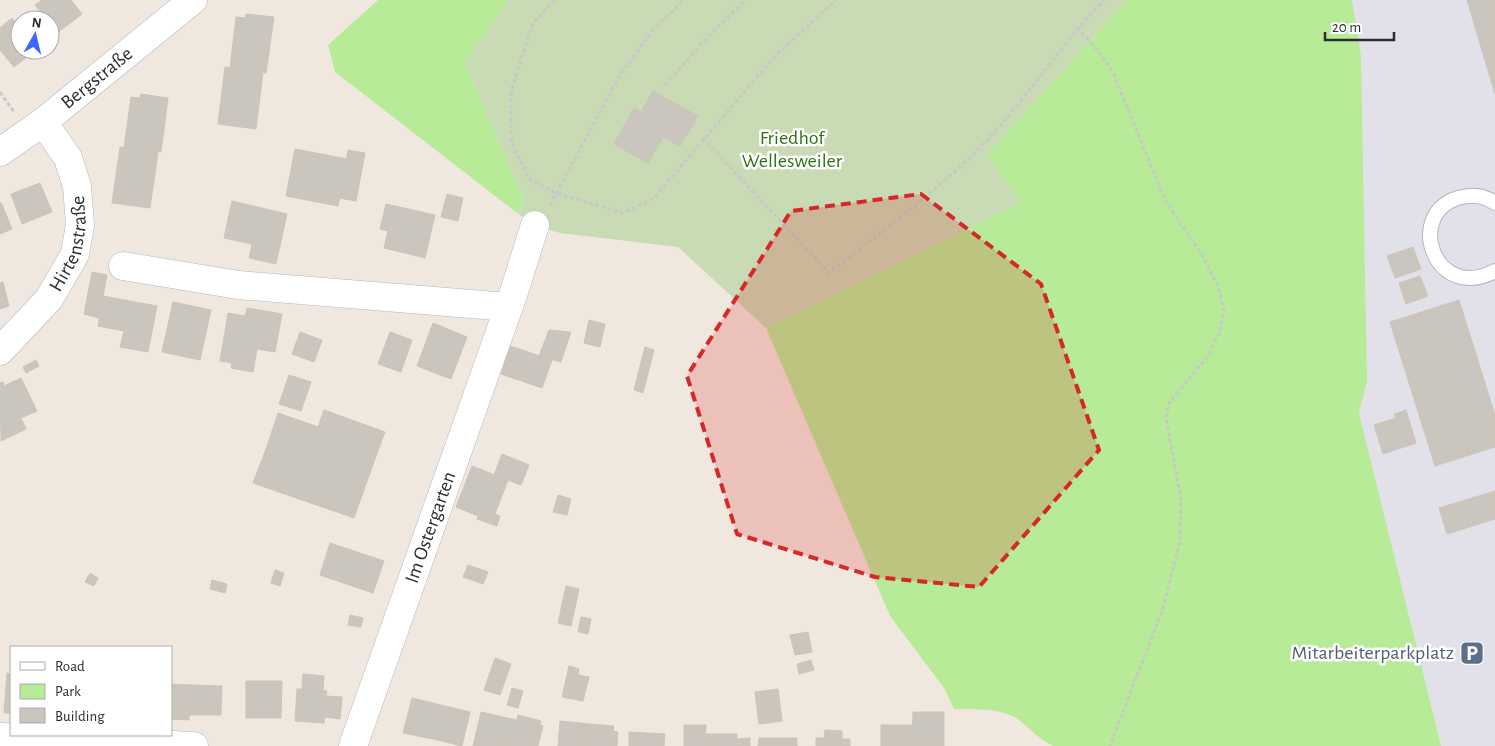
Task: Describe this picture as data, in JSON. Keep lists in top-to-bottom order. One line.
{"streets":{"street":["Bergstraße","Hirtenstraße","Im Ostergarten"]},"crossings":[["Bergstraße","Hirtenstraße"]],"parks":["Friedhof Wellesweiler"],"places":{"parking":["Mitarbeiterparkplatz"]},"legend":["Road","Park","Building"],"scale_bar":"20 m","north":"top"}
